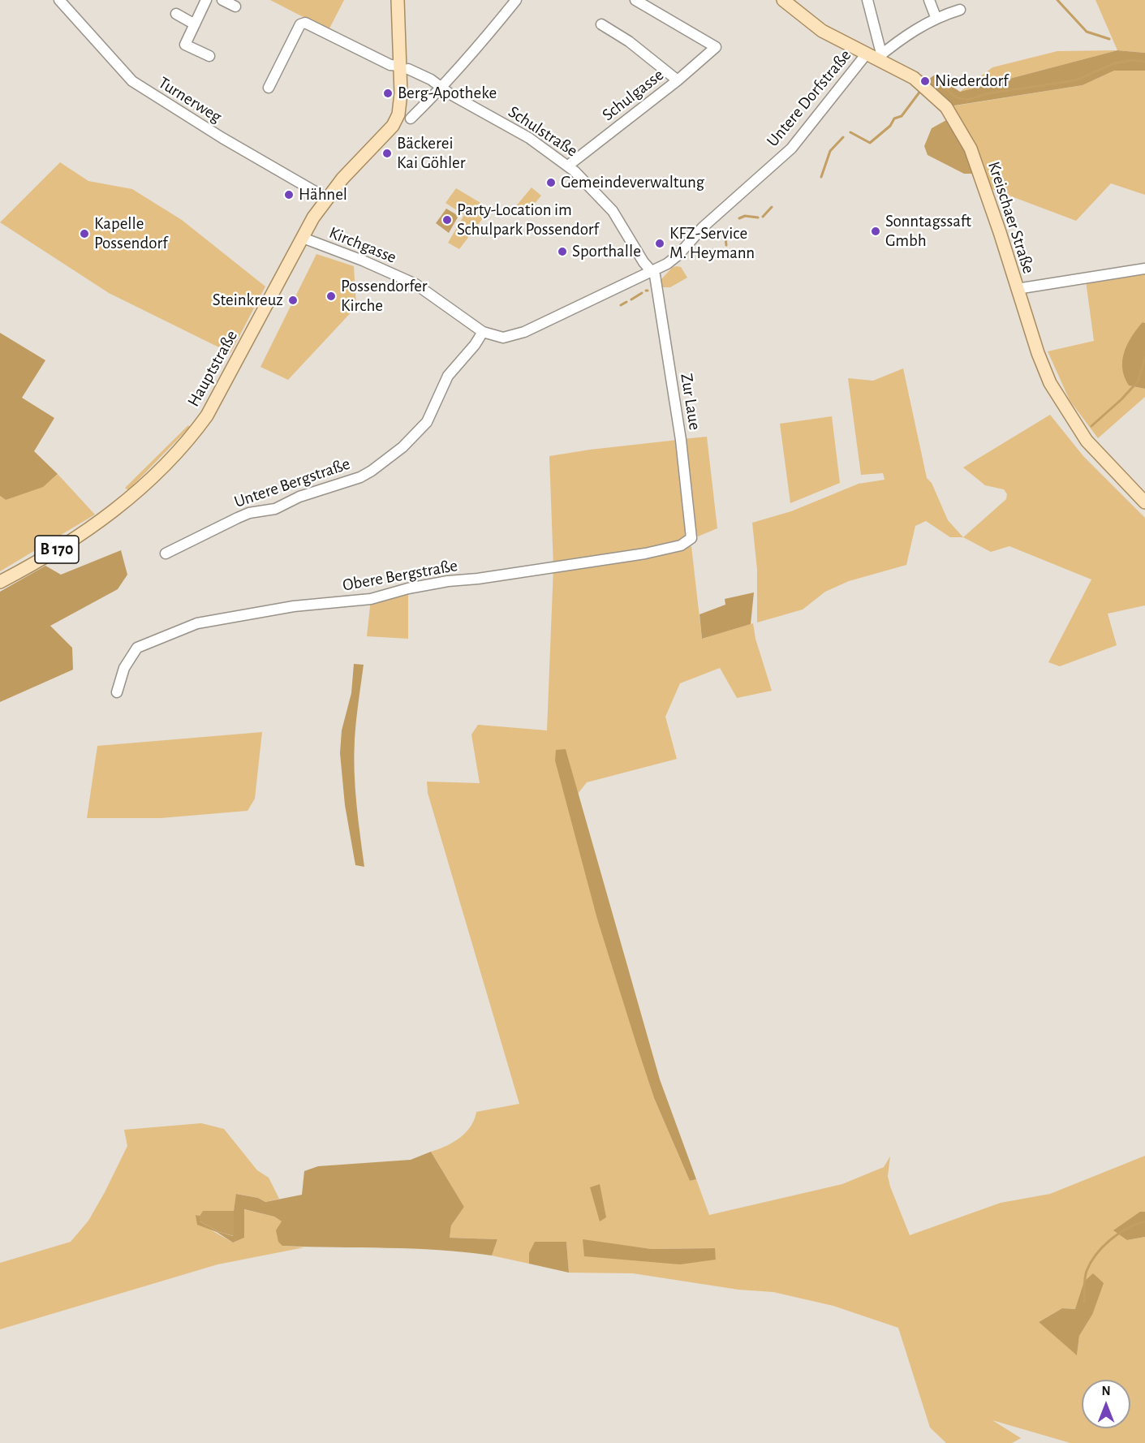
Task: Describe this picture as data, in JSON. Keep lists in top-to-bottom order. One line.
{"streets":{"main road":["Kreischaer Straße","Hauptstraße","B 170"],"street":["Schulgasse","Untere Dorfstraße","Turnerweg","Schulstraße","Kirchgasse","Zur Laue","Untere Bergstraße","Obere Bergstraße"]},"crossings":[["Schulgasse","Schulstraße"],["Untere Dorfstraße","Schulstraße"],["Untere Dorfstraße","Kreischaer Straße"],["Untere Dorfstraße","Kirchgasse"],["Untere Dorfstraße","Zur Laue"],["Untere Dorfstraße","Untere Bergstraße"],["Turnerweg","Hauptstraße"],["Schulstraße","Hauptstraße"],["Schulstraße","Zur Laue"],["Kirchgasse","Hauptstraße"],["Kirchgasse","Untere Bergstraße"],["Zur Laue","Obere Bergstraße"]],"places":["Niederdorf","Berg-Apotheke","Bäckerei Kai Göhler","Gemeindeverwaltung","Hähnel","Party-Location im Schulpark Possendorf","Sonntagssaft Gmbh","Kapelle Possendorf","KFZ-Service M. Heymann","Sporthalle","Possendorfer Kirche","Steinkreuz"],"north":"top"}
